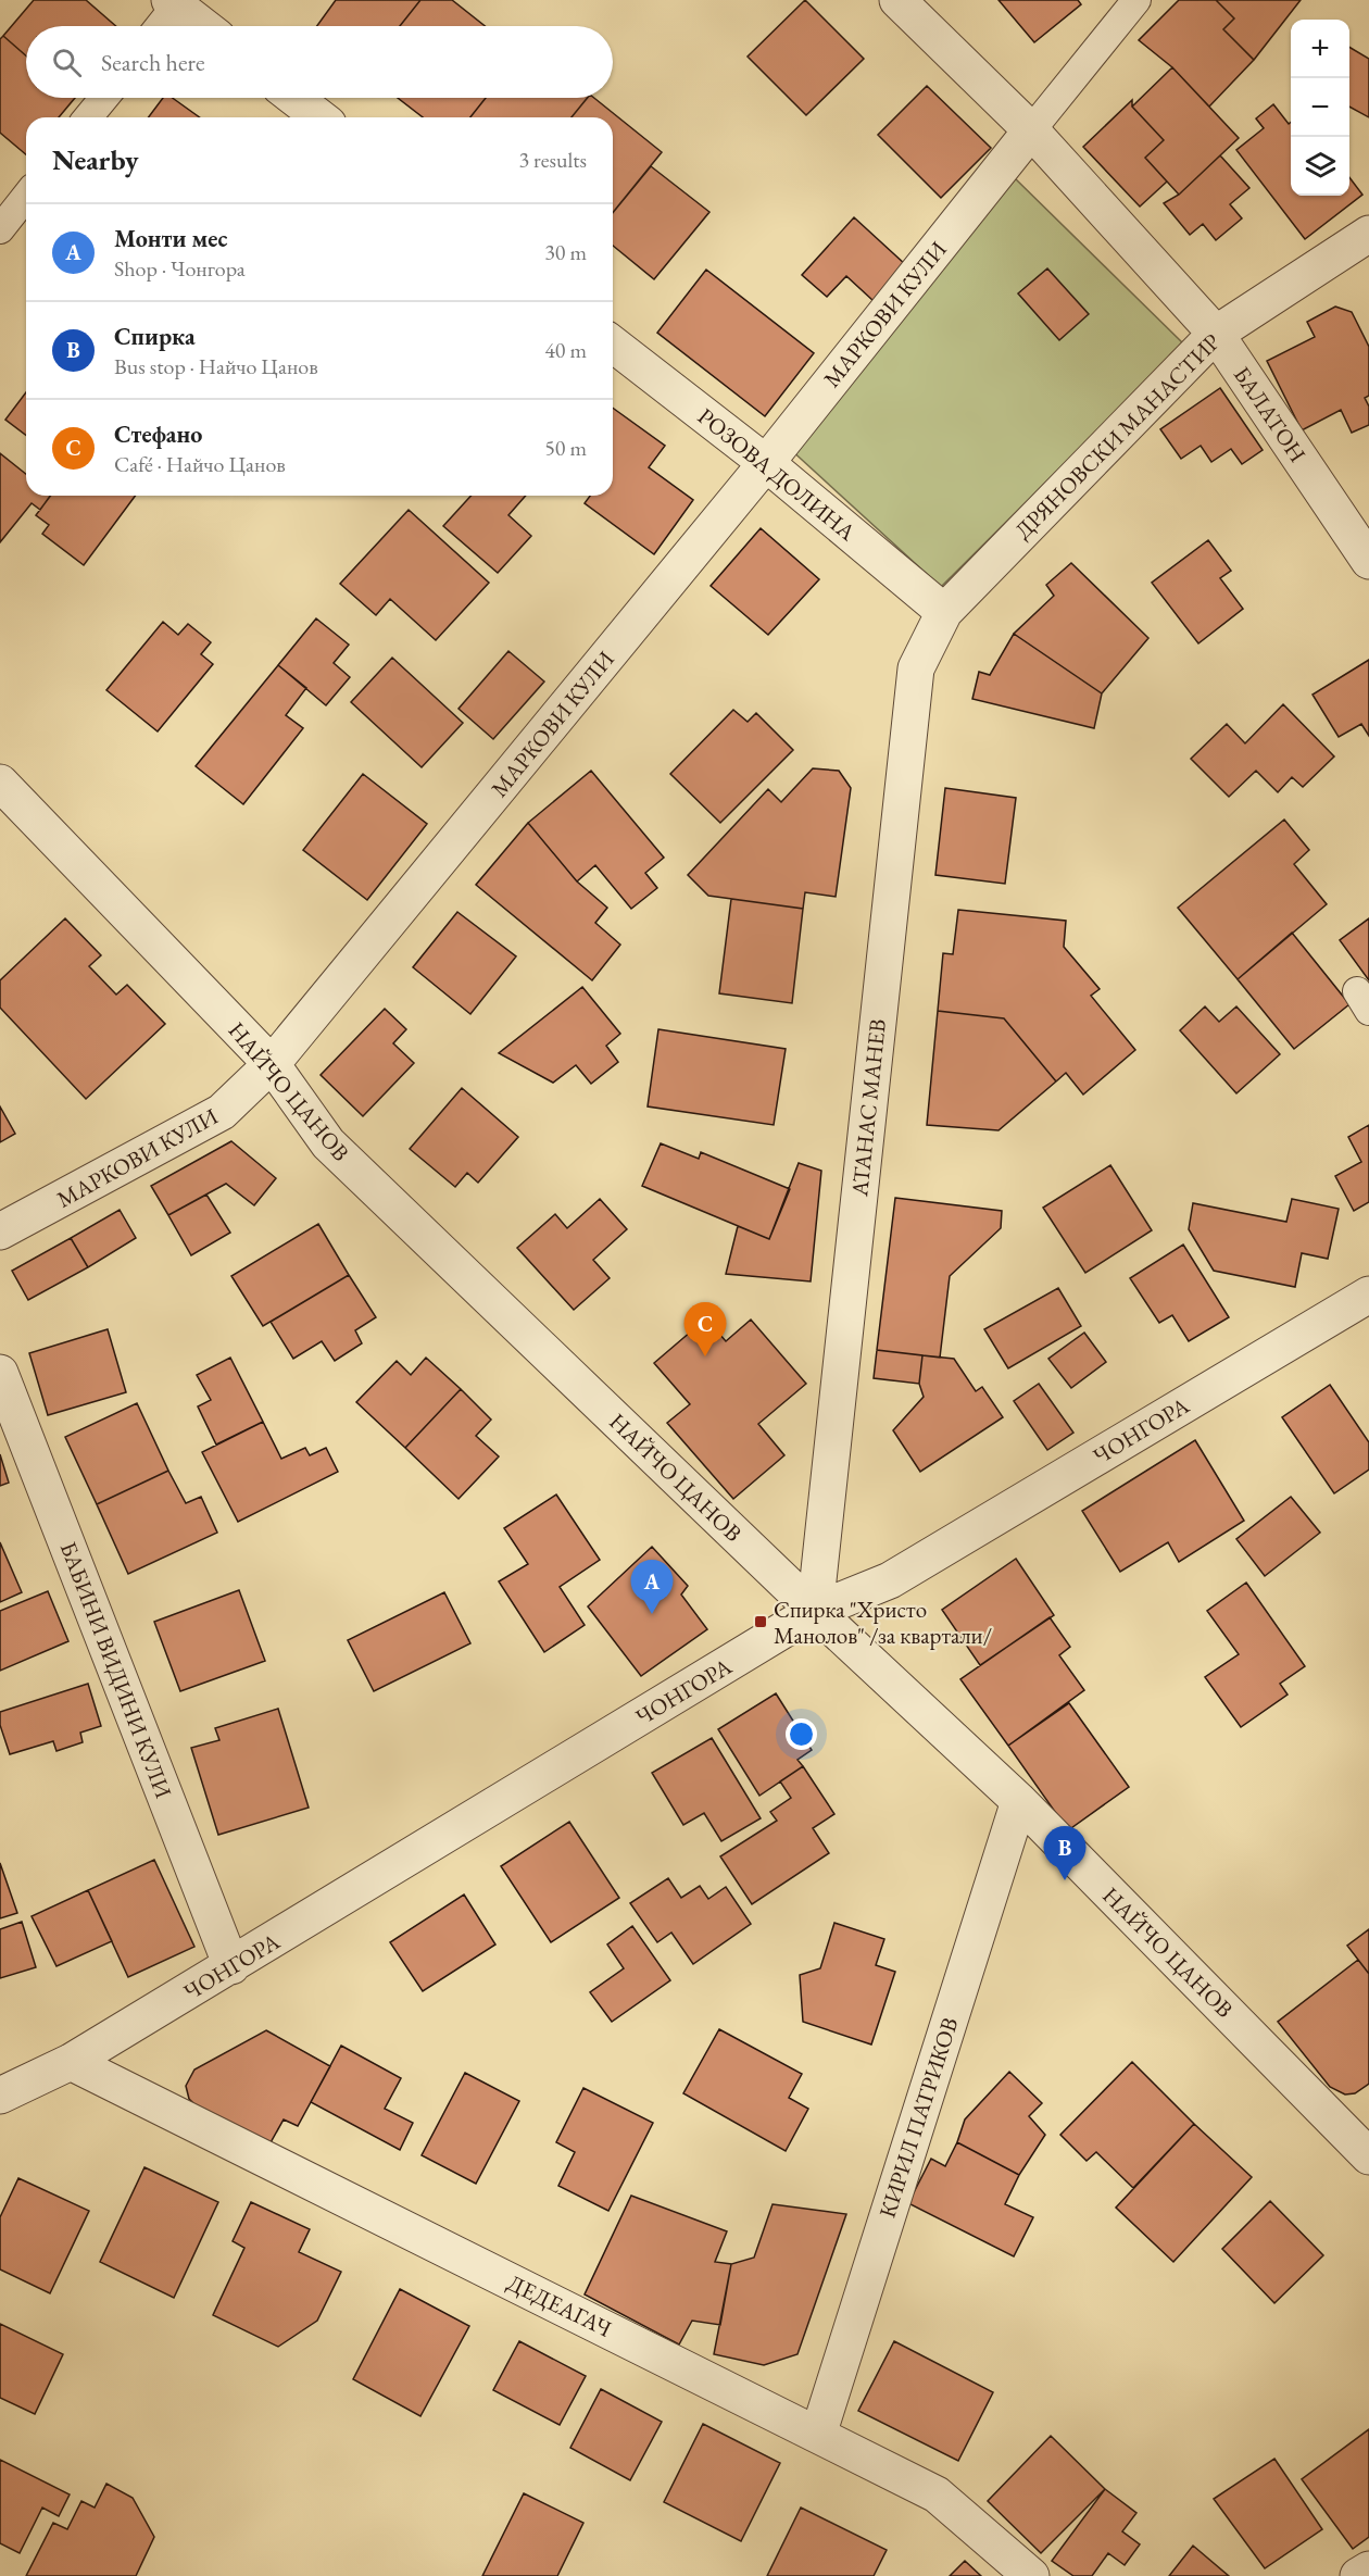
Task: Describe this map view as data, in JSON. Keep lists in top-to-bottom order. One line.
{"streets":{"street":["МАРКОВИ КУЛИ","БАЛАТОН","ДРЯНОВСКИ МАНАСТИР","РОЗОВА ДОЛИНА","НАЙЧО ЦАНОВ","АТАНАС МАНЕВ","ЧОНГОРА","БАБИНИ ВИДИНИ КУЛИ","КИРИЛ ПАТРИКОВ","ДЕДЕАГАЧ"]},"crossings":[["МАРКОВИ КУЛИ","БАЛАТОН"],["МАРКОВИ КУЛИ","РОЗОВА ДОЛИНА"],["МАРКОВИ КУЛИ","НАЙЧО ЦАНОВ"],["БАЛАТОН","ДРЯНОВСКИ МАНАСТИР"],["ДРЯНОВСКИ МАНАСТИР","РОЗОВА ДОЛИНА"],["ДРЯНОВСКИ МАНАСТИР","АТАНАС МАНЕВ"],["РОЗОВА ДОЛИНА","АТАНАС МАНЕВ"],["НАЙЧО ЦАНОВ","АТАНАС МАНЕВ"],["НАЙЧО ЦАНОВ","ЧОНГОРА"],["НАЙЧО ЦАНОВ","КИРИЛ ПАТРИКОВ"],["АТАНАС МАНЕВ","ЧОНГОРА"],["ЧОНГОРА","БАБИНИ ВИДИНИ КУЛИ"],["ЧОНГОРА","ДЕДЕАГАЧ"],["КИРИЛ ПАТРИКОВ","ДЕДЕАГАЧ"]],"places":{"transit":["Спирка \"Христо Манолов\" /за квартали/"]},"page":{"map_buttons":["+","−"],"search":"Search here","heading":["Nearby","3 results"],"list":[{"mark":"A","name":"Монти мес","note":"Shop · Чонгора","value":"30 m"},{"mark":"B","name":"Спирка","note":"Bus stop · Найчо Цанов","value":"40 m"},{"mark":"C","name":"Стефано","note":"Café · Найчо Цанов","value":"50 m"}],"pins":["C","A","B"]}}
